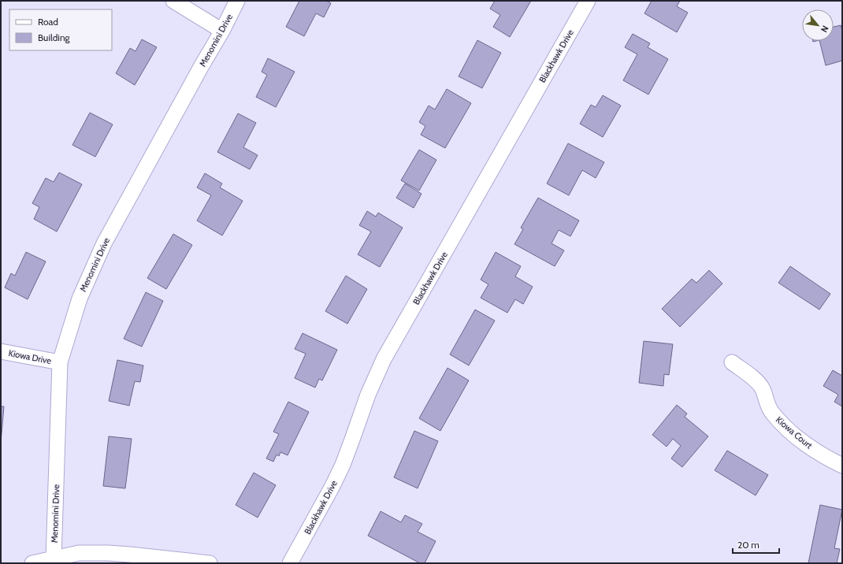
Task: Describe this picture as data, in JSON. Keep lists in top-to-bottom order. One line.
{"streets":{"street":["Menomini Drive","Blackhawk Drive","Kiowa Drive","Kiowa Court"]},"crossings":[["Menomini Drive","Kiowa Drive"]],"legend":["Road","Building"],"scale_bar":"20 m","north":"bottom right"}
